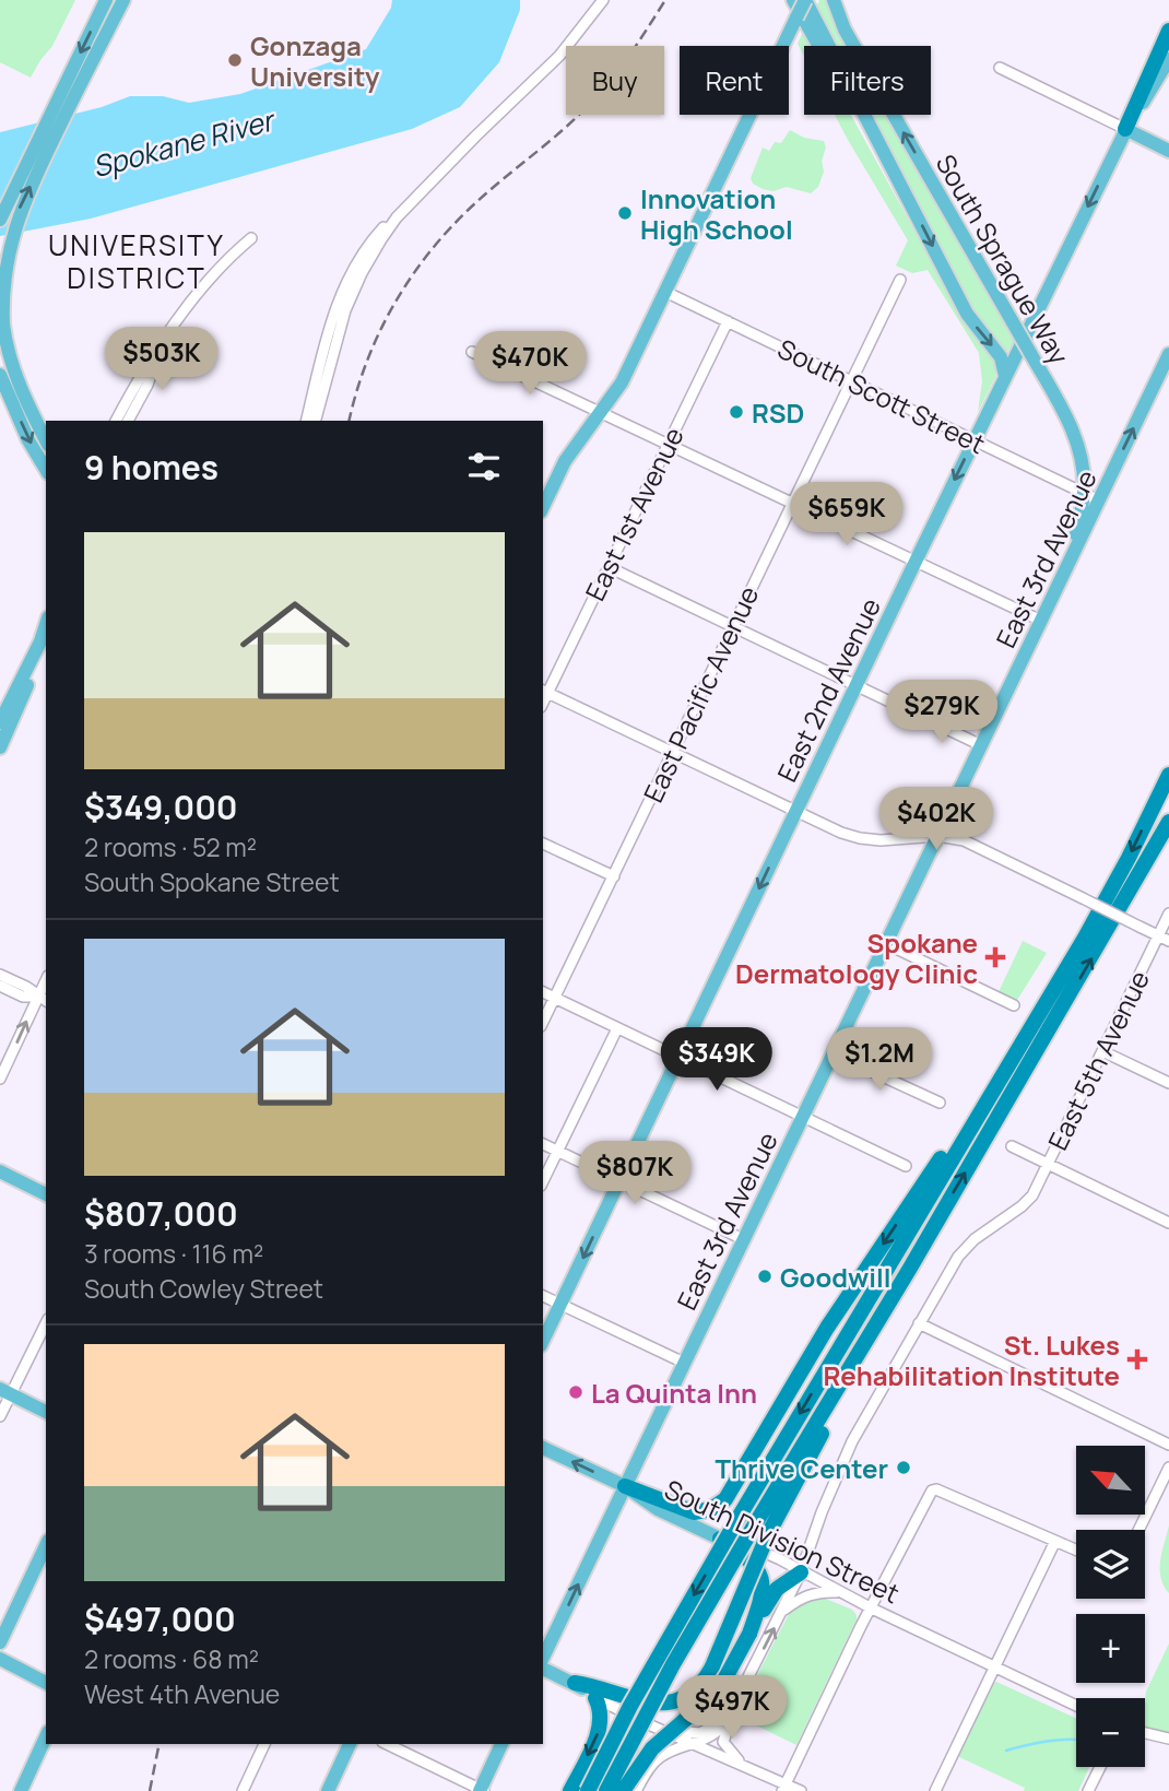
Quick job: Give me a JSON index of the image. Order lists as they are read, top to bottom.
{
  "streets": {
    "main road": [
      "South Sprague Way",
      "East 3rd Avenue",
      "East 2nd Avenue",
      "South Division Street"
    ],
    "street": [
      "South Scott Street",
      "East 1st Avenue",
      "East Pacific Avenue",
      "East 5th Avenue"
    ]
  },
  "crossings": [
    ["South Sprague Way", "South Scott Street"],
    ["South Sprague Way", "East 3rd Avenue"],
    ["South Sprague Way", "East 2nd Avenue"],
    ["South Scott Street", "East 1st Avenue"],
    ["South Scott Street", "East 3rd Avenue"],
    ["South Scott Street", "East 2nd Avenue"],
    ["South Scott Street", "East Pacific Avenue"],
    ["East 3rd Avenue", "South Division Street"],
    ["East 5th Avenue", "South Division Street"]
  ],
  "one_way": ["East 2nd Avenue"],
  "districts": ["UNIVERSITY DISTRICT"],
  "water": ["Spokane River"],
  "places": {
    "other": [
      "Gonzaga University",
      "Innovation High School",
      "RSD",
      "Goodwill",
      "La Quinta Inn",
      "Thrive Center"
    ],
    "health": ["Spokane Dermatology Clinic", "St. Lukes Rehabilitation Institute"]
  },
  "north": "top left",
  "page": {
    "chip": ["Buy", "Rent", "Filters"],
    "price": [
      "$503K",
      "$470K",
      "$659K",
      "$279K",
      "$402K",
      "$349K",
      "$1.2M",
      "$807K",
      "$497K"
    ],
    "heading": "9 homes",
    "list": [
      {
        "name": "$349,000",
        "note": "2 rooms · 52 m² · South Spokane Street"
      },
      {
        "name": "$807,000",
        "note": "3 rooms · 116 m² · South Cowley Street"
      },
      {
        "name": "$497,000",
        "note": "2 rooms · 68 m² · West 4th Avenue"
      }
    ],
    "map_buttons": ["+", "−"]
  }
}
